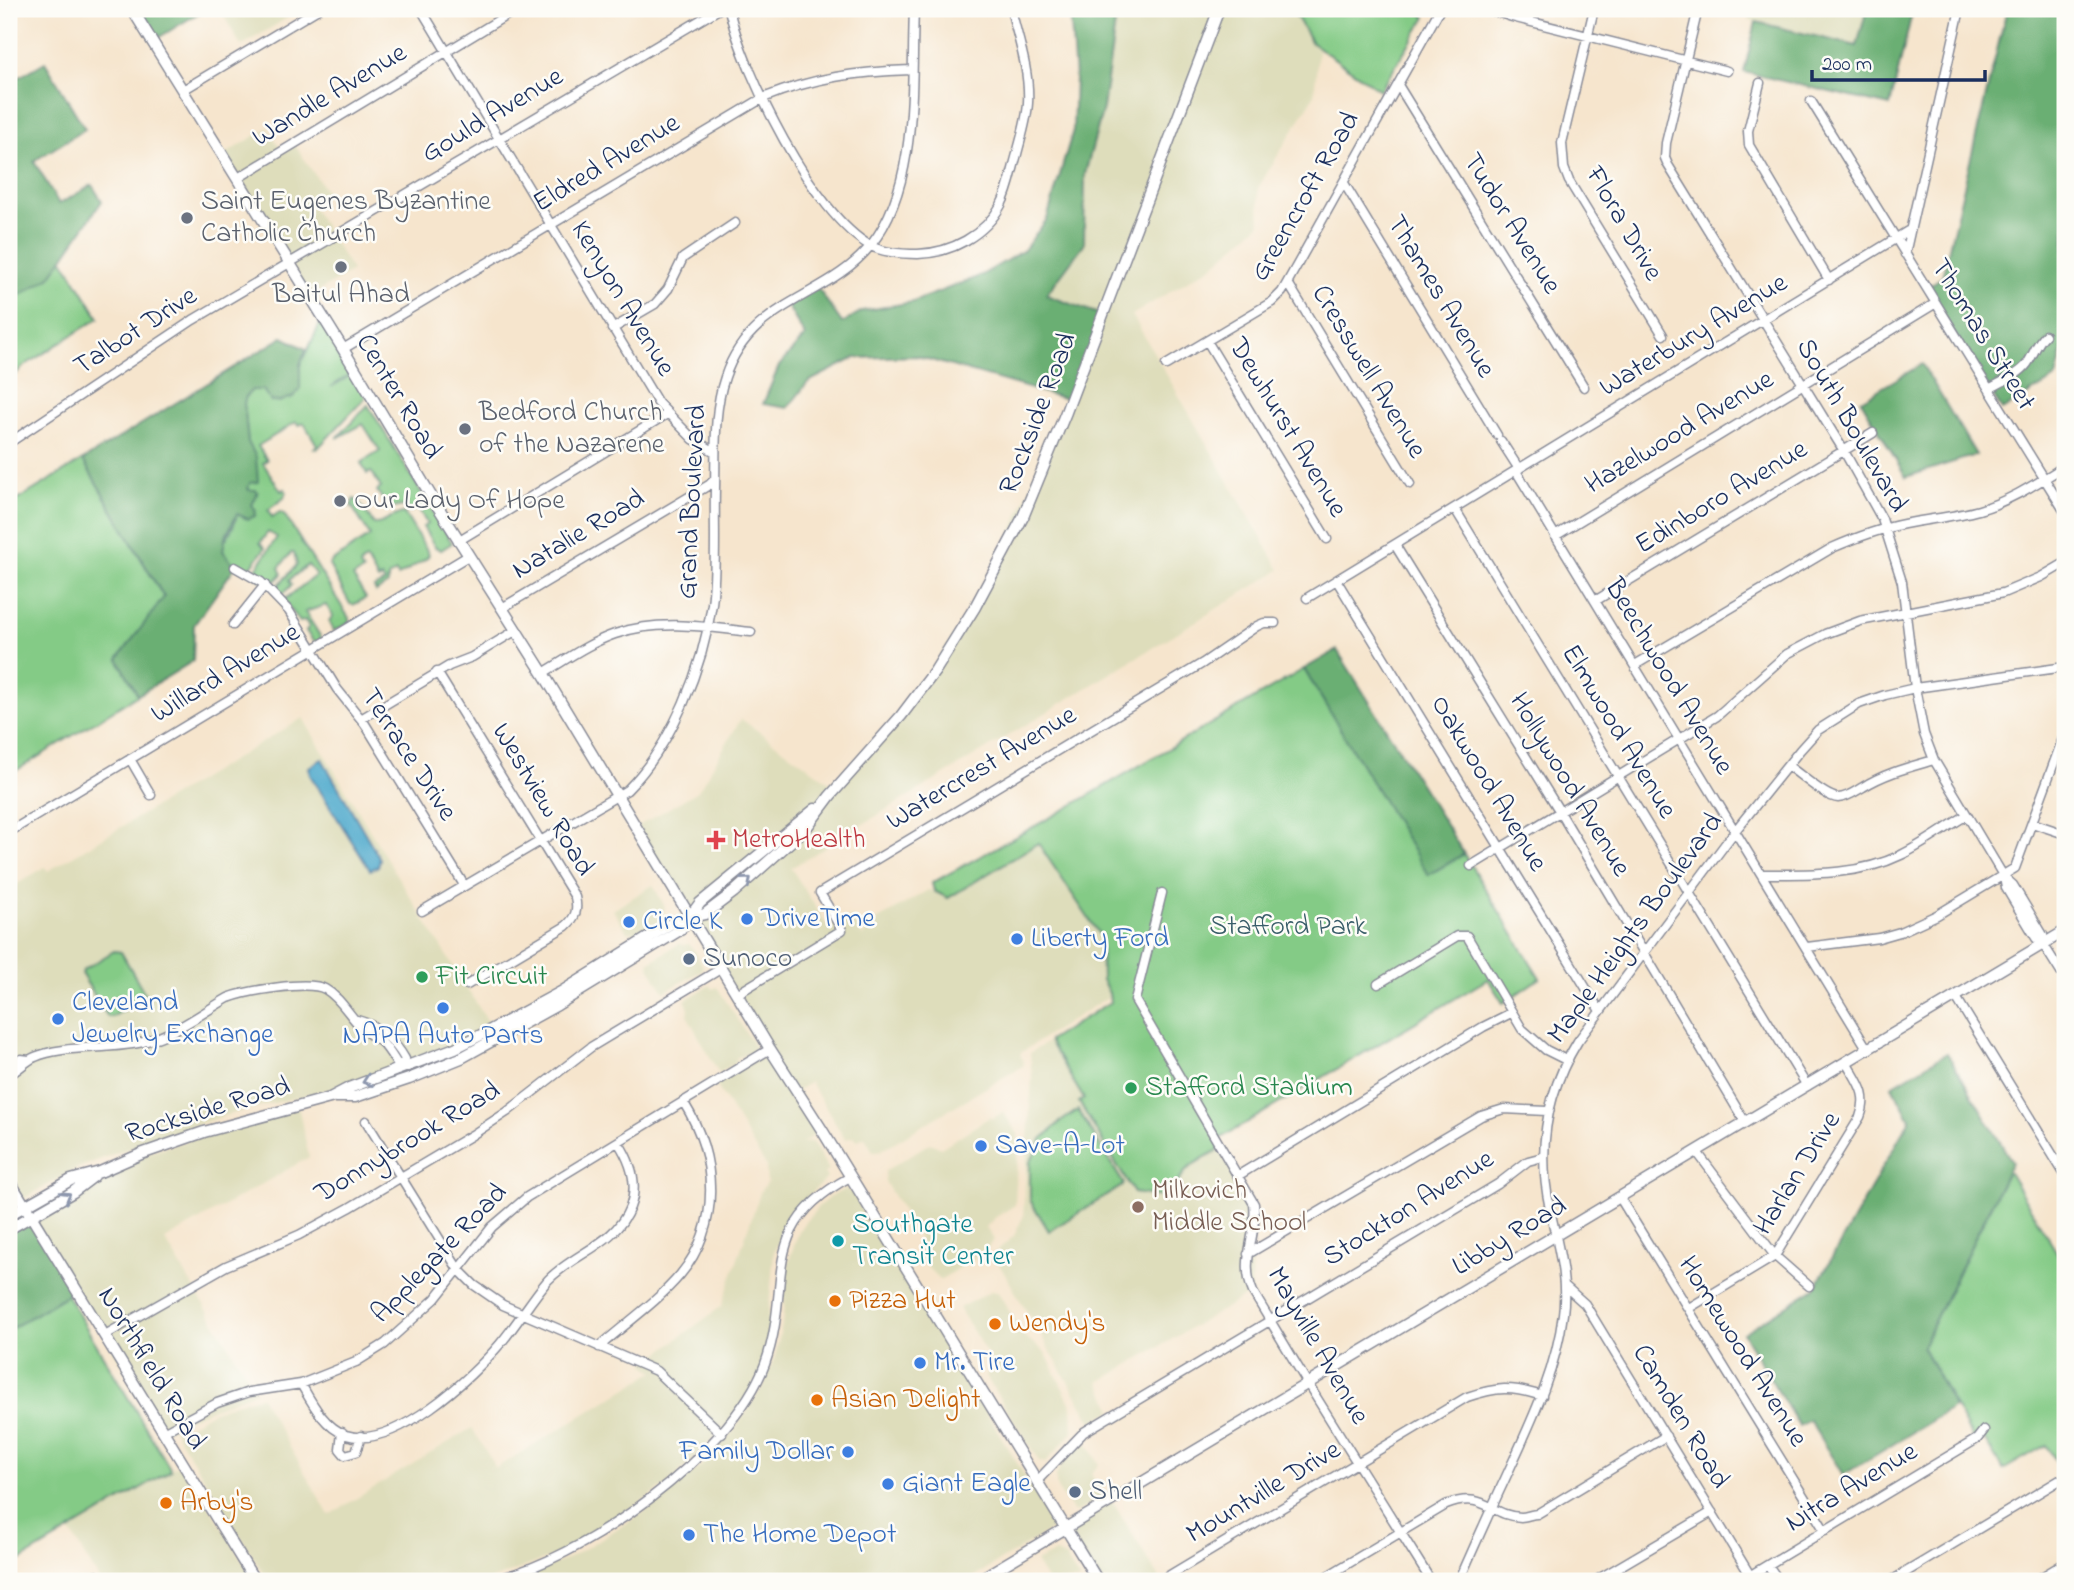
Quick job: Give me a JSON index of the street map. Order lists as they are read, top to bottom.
{
  "streets": {
    "main road": [
      "Center Road",
      "Rockside Road",
      "Libby Road",
      "Northfield Road"
    ],
    "street": [
      "Wandle Avenue",
      "Gould Avenue",
      "Eldred Avenue",
      "Greencroft Road",
      "Tudor Avenue",
      "Flora Drive",
      "Thames Avenue",
      "Kenyon Avenue",
      "Talbot Drive",
      "Thomas Street",
      "Waterbury Avenue",
      "Cresswell Avenue",
      "South Boulevard",
      "Dewhurst Avenue",
      "Hazelwood Avenue",
      "Edinboro Avenue",
      "Grand Boulevard",
      "Natalie Road",
      "Willard Avenue",
      "Beechwood Avenue",
      "Elmwood Avenue",
      "Terrace Drive",
      "Watercrest Avenue",
      "Oakwood Avenue",
      "Hollywood Avenue",
      "Westview Road",
      "Maple Heights Boulevard",
      "Donnybrook Road",
      "Harlan Drive",
      "Stockton Avenue",
      "Applegate Road",
      "Mayville Avenue",
      "Homewood Avenue",
      "Camden Road",
      "Nitra Avenue",
      "Mountville Drive"
    ]
  },
  "crossings": [
    ["Wandle Avenue", "Kenyon Avenue"],
    ["Wandle Avenue", "Center Road"],
    ["Gould Avenue", "Kenyon Avenue"],
    ["Gould Avenue", "Talbot Drive"],
    ["Gould Avenue", "Center Road"],
    ["Eldred Avenue", "Kenyon Avenue"],
    ["Eldred Avenue", "Center Road"],
    ["Eldred Avenue", "Grand Boulevard"],
    ["Greencroft Road", "Tudor Avenue"],
    ["Greencroft Road", "Thames Avenue"],
    ["Greencroft Road", "Cresswell Avenue"],
    ["Greencroft Road", "Dewhurst Avenue"],
    ["Thames Avenue", "Beechwood Avenue"],
    ["Kenyon Avenue", "Grand Boulevard"],
    ["Talbot Drive", "Center Road"],
    ["Thomas Street", "Waterbury Avenue"],
    ["Thomas Street", "Hazelwood Avenue"],
    ["Waterbury Avenue", "South Boulevard"],
    ["Waterbury Avenue", "Beechwood Avenue"],
    ["Waterbury Avenue", "Elmwood Avenue"],
    ["Waterbury Avenue", "Oakwood Avenue"],
    ["Waterbury Avenue", "Hollywood Avenue"],
    ["Center Road", "Rockside Road"],
    ["Center Road", "Grand Boulevard"],
    ["Center Road", "Natalie Road"],
    ["Center Road", "Willard Avenue"],
    ["Center Road", "Watercrest Avenue"],
    ["Center Road", "Donnybrook Road"],
    ["Center Road", "Stockton Avenue"],
    ["Center Road", "Libby Road"],
    ["Center Road", "Applegate Road"],
    ["Rockside Road", "Northfield Road"],
    ["South Boulevard", "Hazelwood Avenue"],
    ["South Boulevard", "Edinboro Avenue"],
    ["South Boulevard", "Maple Heights Boulevard"],
    ["South Boulevard", "Libby Road"],
    ["Hazelwood Avenue", "Beechwood Avenue"],
    ["Edinboro Avenue", "Beechwood Avenue"],
    ["Grand Boulevard", "Natalie Road"],
    ["Grand Boulevard", "Terrace Drive"],
    ["Grand Boulevard", "Westview Road"],
    ["Willard Avenue", "Terrace Drive"],
    ["Beechwood Avenue", "Maple Heights Boulevard"],
    ["Beechwood Avenue", "Libby Road"],
    ["Elmwood Avenue", "Maple Heights Boulevard"],
    ["Elmwood Avenue", "Libby Road"],
    ["Oakwood Avenue", "Maple Heights Boulevard"],
    ["Hollywood Avenue", "Maple Heights Boulevard"],
    ["Hollywood Avenue", "Libby Road"],
    ["Maple Heights Boulevard", "Stockton Avenue"],
    ["Maple Heights Boulevard", "Libby Road"],
    ["Maple Heights Boulevard", "Camden Road"],
    ["Maple Heights Boulevard", "Mountville Drive"],
    ["Donnybrook Road", "Northfield Road"],
    ["Harlan Drive", "Libby Road"],
    ["Harlan Drive", "Homewood Avenue"],
    ["Stockton Avenue", "Mayville Avenue"],
    ["Libby Road", "Mayville Avenue"],
    ["Libby Road", "Homewood Avenue"],
    ["Applegate Road", "Northfield Road"],
    ["Mayville Avenue", "Mountville Drive"],
    ["Homewood Avenue", "Nitra Avenue"],
    ["Camden Road", "Nitra Avenue"]
  ],
  "parks": ["Stafford Park"],
  "places": {
    "other": [
      "Saint Eugenes Byzantine Catholic Church",
      "Baitul Ahad",
      "Bedford Church of the Nazarene",
      "Our Lady Of Hope",
      "DriveTime",
      "Circle K",
      "Liberty Ford",
      "Sunoco",
      "Fit Circuit",
      "NAPA Auto Parts",
      "Cleveland Jewelry Exchange",
      "Stafford Stadium",
      "Save-A-Lot",
      "Milkovich Middle School",
      "Southgate Transit Center",
      "Pizza Hut",
      "Wendy's",
      "Mr. Tire",
      "Asian Delight",
      "Family Dollar",
      "Giant Eagle",
      "Shell",
      "Arby's",
      "The Home Depot"
    ],
    "health": ["MetroHealth"]
  },
  "scale_bar": "200 m"
}
